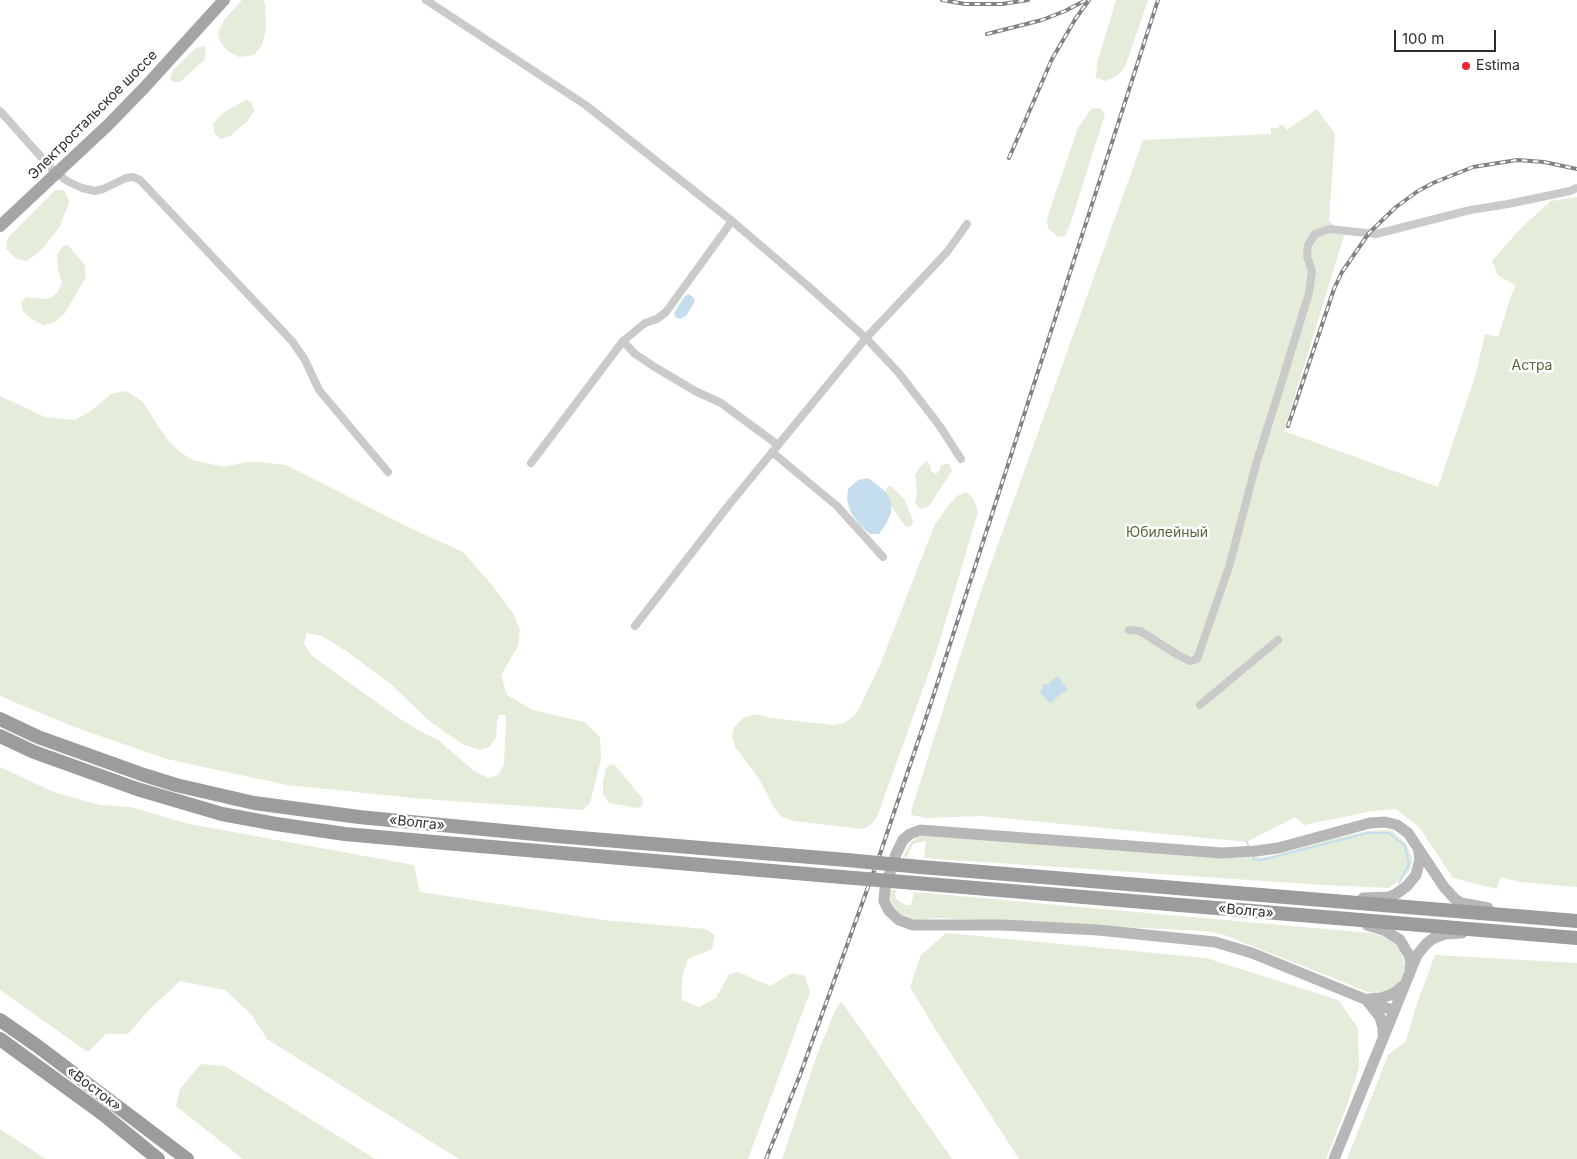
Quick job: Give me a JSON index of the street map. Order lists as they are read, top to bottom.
{
  "streets": {
    "highway": ["«Волга»", "«Восток»"],
    "main road": ["Электростальское шоссе"]
  },
  "parks": ["Астра", "Юбилейный"],
  "places": ["Estima"],
  "scale_bar": "100 m"
}
